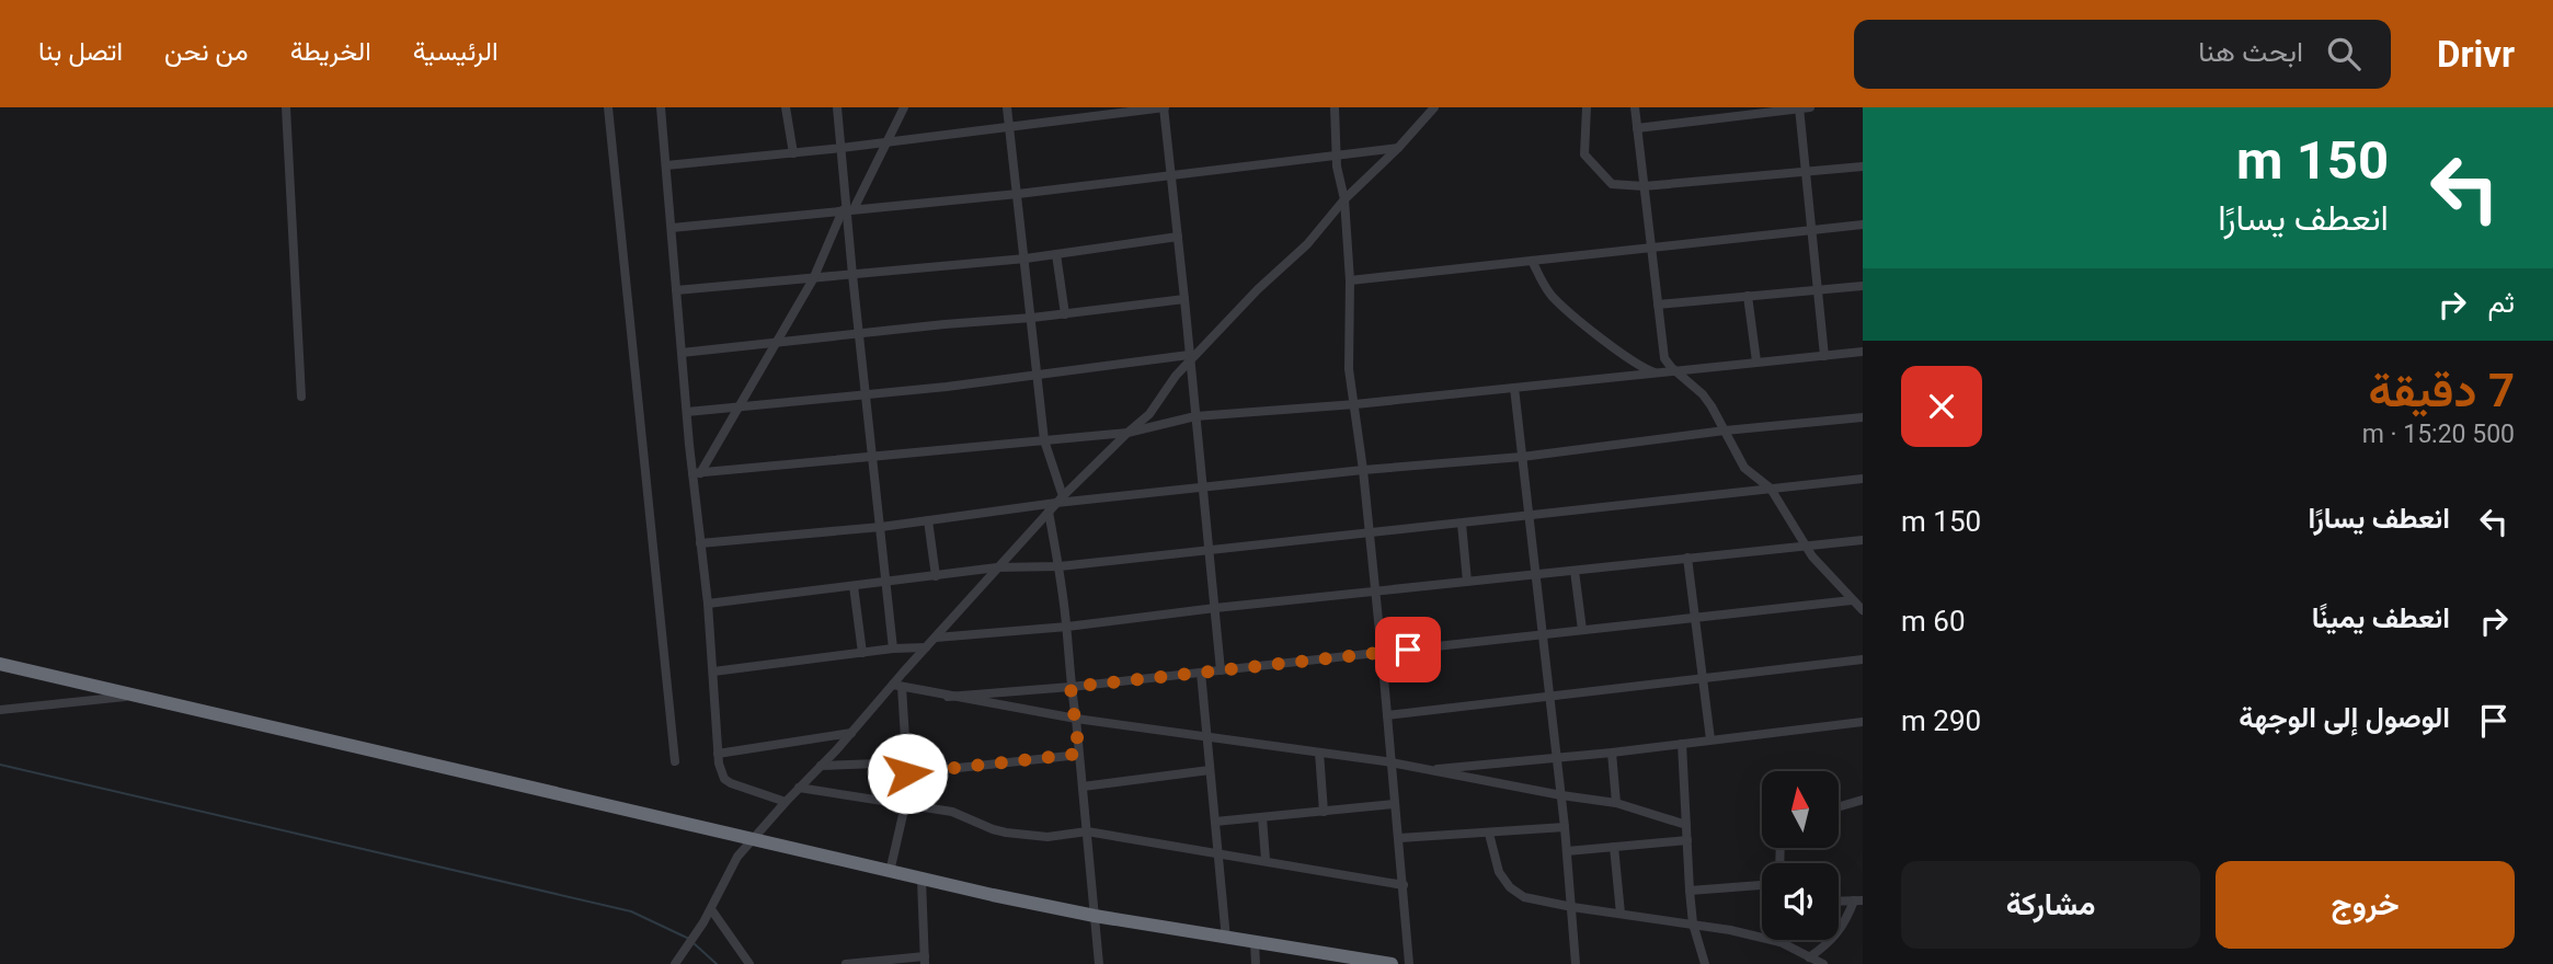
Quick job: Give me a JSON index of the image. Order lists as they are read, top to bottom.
{
  "north": "top",
  "page": {
    "header": "Drivr",
    "search": "ابحث هنا",
    "nav": [
      "الرئيسية",
      "الخريطة",
      "من نحن",
      "اتصل بنا"
    ],
    "turn": ["150 m", "انعطف يسارًا"],
    "then": "ثم",
    "heading": ["7 دقيقة", "500 m · 15:20"],
    "list": [
      {
        "name": "انعطف يسارًا",
        "value": "150 m"
      },
      {
        "name": "انعطف يمينًا",
        "value": "60 m"
      },
      {
        "name": "الوصول إلى الوجهة",
        "value": "290 m"
      }
    ],
    "buttons": ["خروج", "مشاركة"]
  }
}
